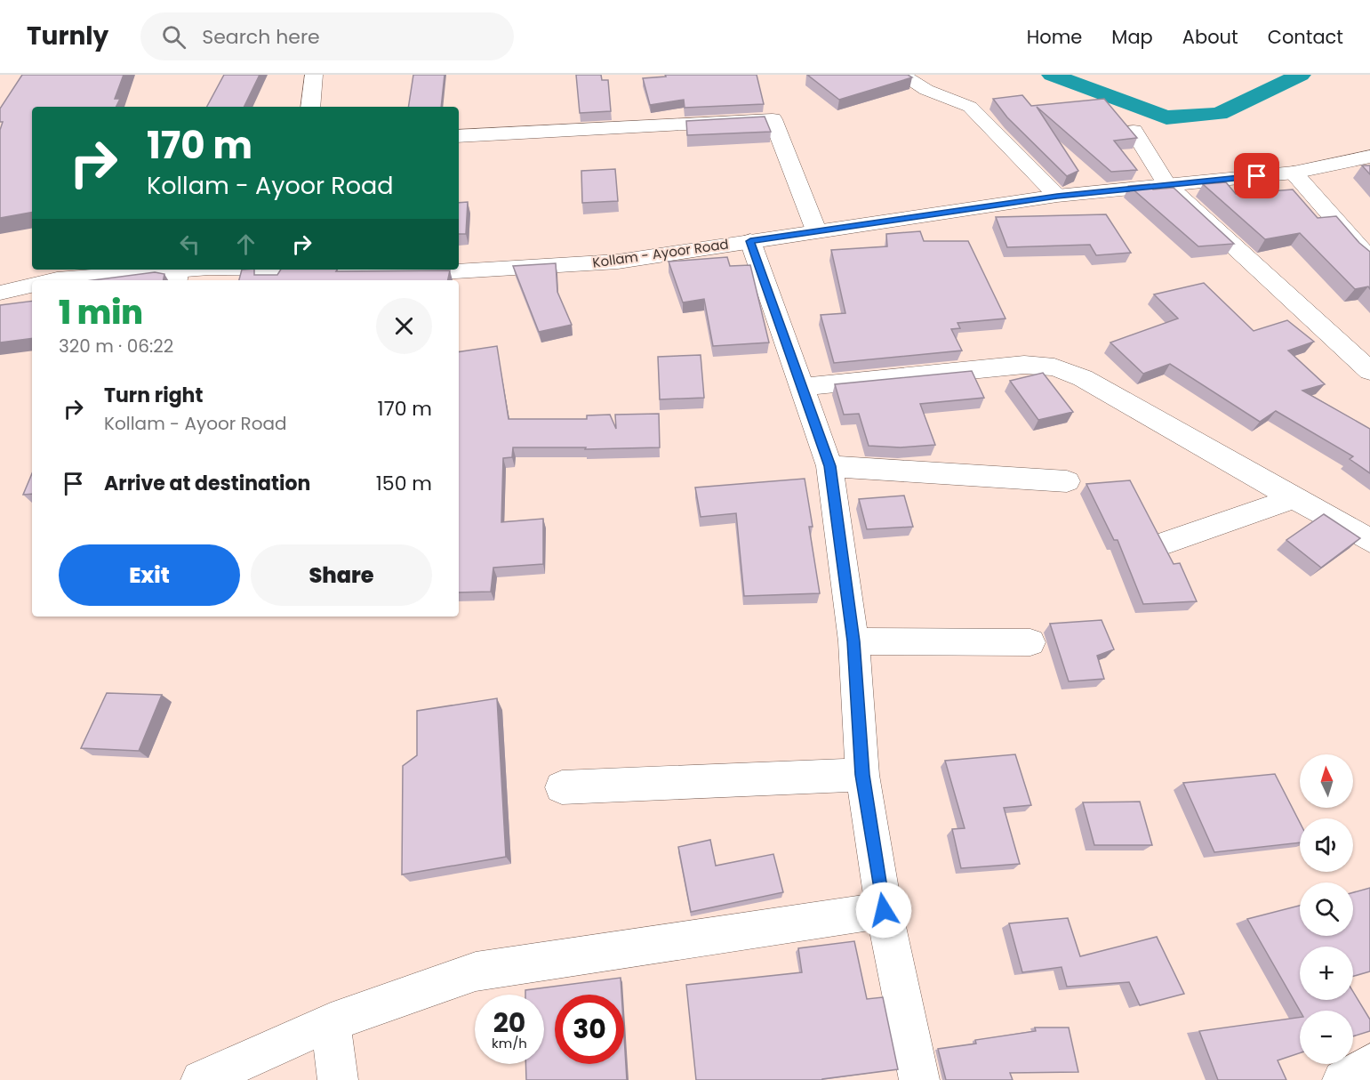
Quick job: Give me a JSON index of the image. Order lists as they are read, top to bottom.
{
  "streets": {
    "street": ["Kollam - Ayoor Road"]
  },
  "north": "top",
  "page": {
    "header": "Turnly",
    "search": "Search here",
    "nav": [
      "Home",
      "Map",
      "About",
      "Contact"
    ],
    "turn": ["170 m", "Kollam - Ayoor Road"],
    "heading": ["1 min", "320 m · 06:22"],
    "list": [
      {
        "name": "Turn right",
        "note": "Kollam - Ayoor Road",
        "value": "170 m"
      },
      {
        "name": "Arrive at destination",
        "value": "150 m"
      }
    ],
    "buttons": ["Exit", "Share"],
    "map_buttons": ["+", "−"],
    "speed": "20 km/h",
    "limit": "30"
  }
}
